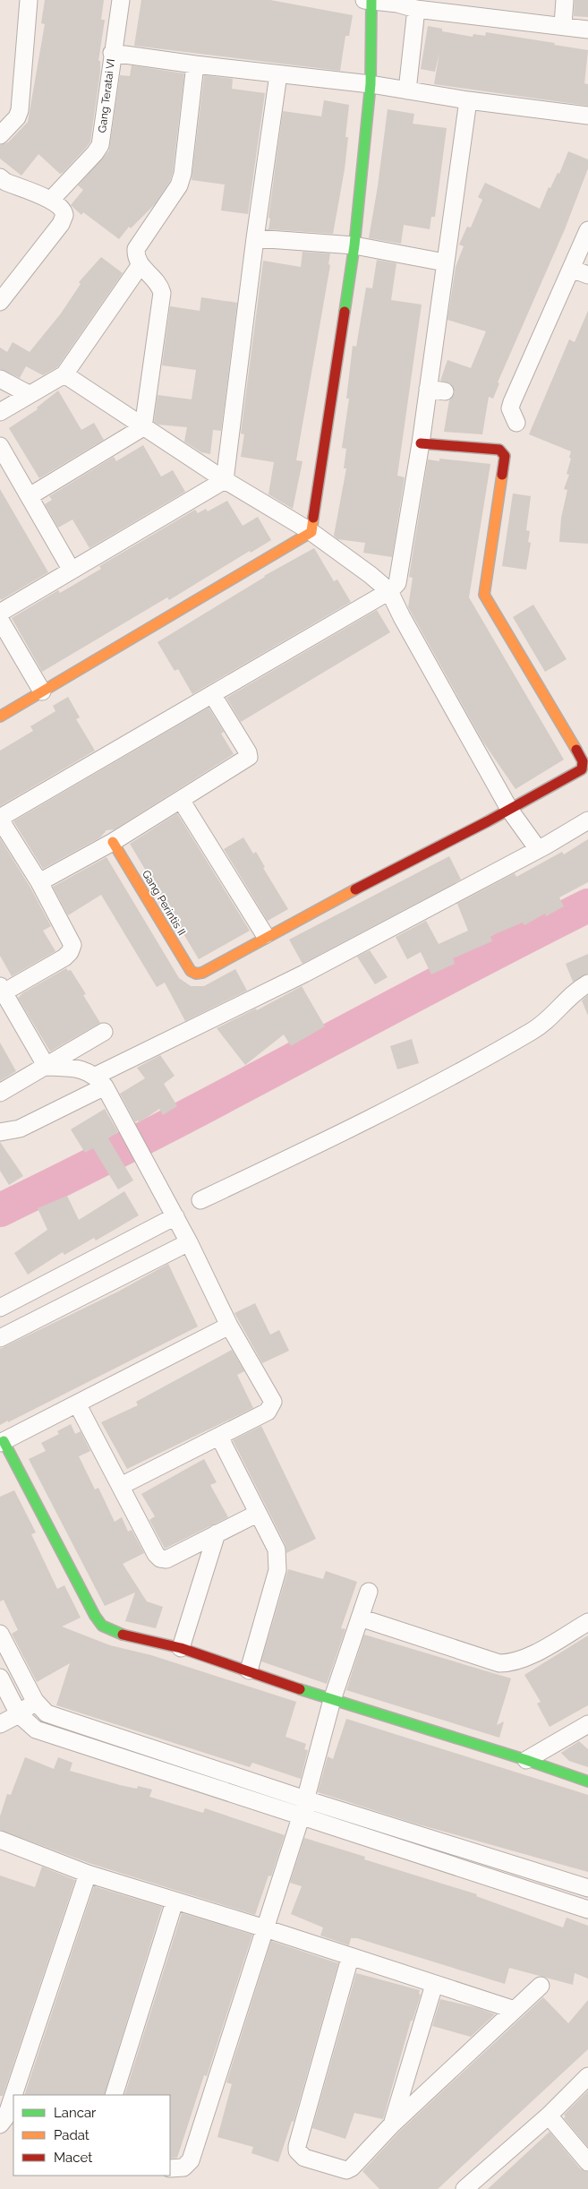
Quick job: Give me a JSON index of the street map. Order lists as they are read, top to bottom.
{
  "streets": {
    "street": ["Gang Teratai VI", "Gang Perintis II"]
  },
  "legend": ["Lancar", "Padat", "Macet"]
}
